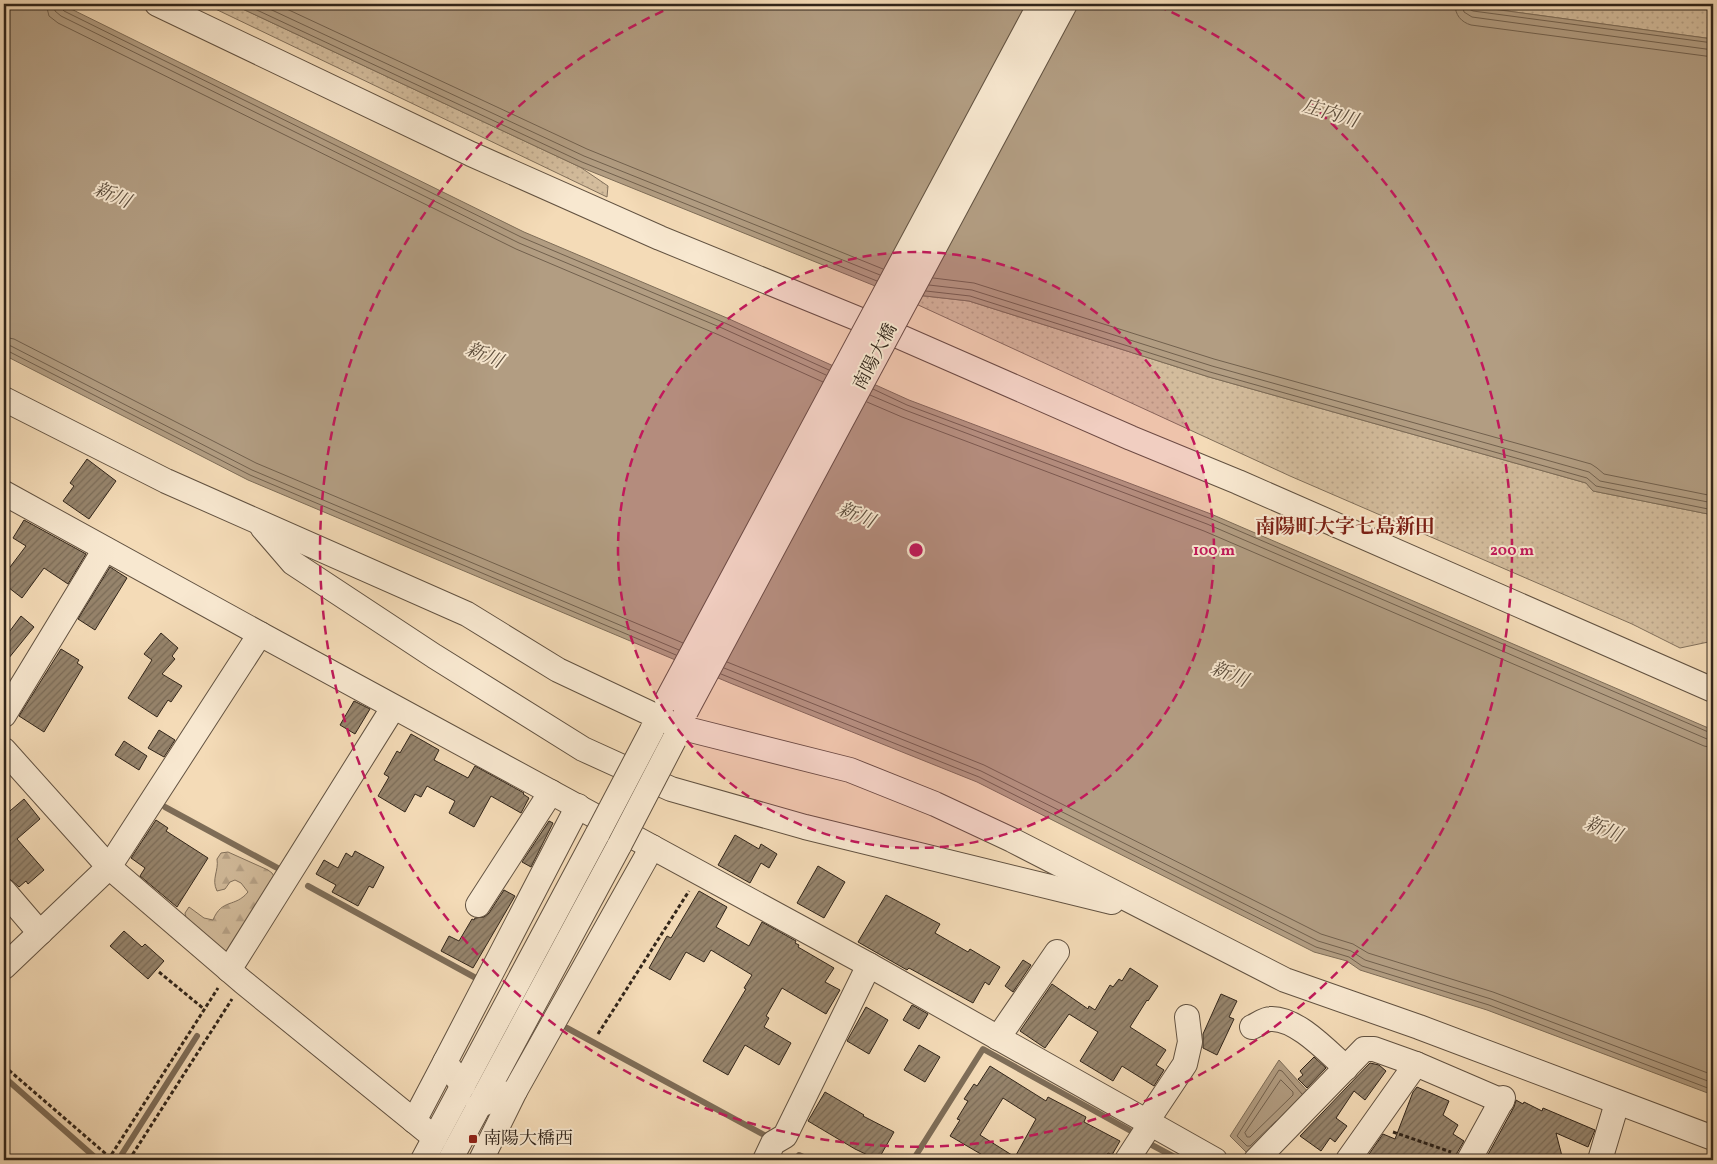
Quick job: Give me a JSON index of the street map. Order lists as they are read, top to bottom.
{
  "streets": {
    "street": ["南陽大橋"]
  },
  "districts": ["南陽町大字七島新田"],
  "water": ["庄内川", "新川"],
  "places": {
    "transit": ["南陽大橋西"]
  },
  "rings": ["100 m", "200 m"]
}
